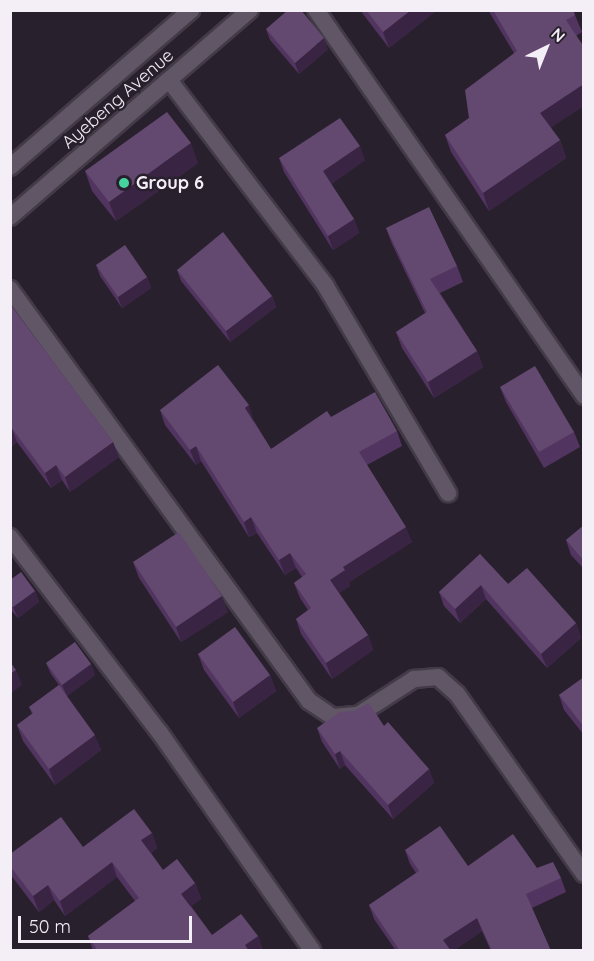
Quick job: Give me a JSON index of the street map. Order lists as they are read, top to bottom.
{
  "streets": {
    "street": ["Ayebeng Avenue"]
  },
  "places": ["Group 6"],
  "scale_bar": "50 m",
  "north": "top right"
}
